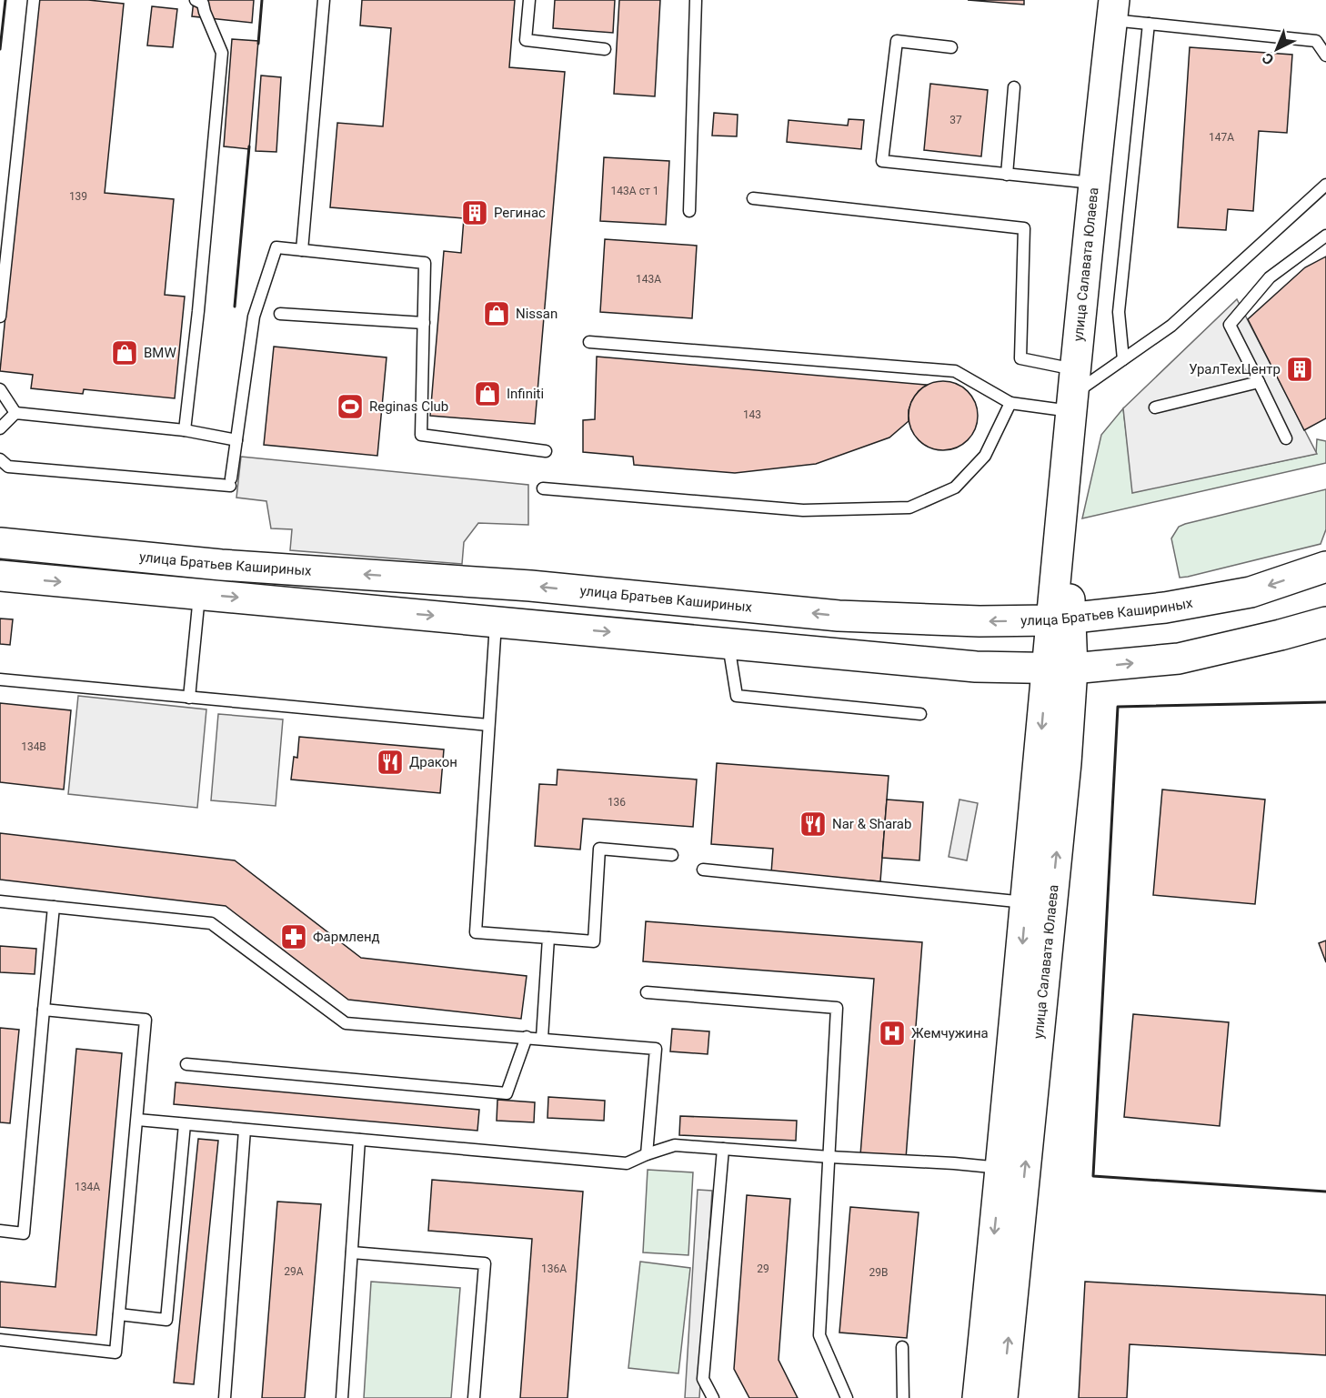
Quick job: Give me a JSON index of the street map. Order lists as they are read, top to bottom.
{
  "streets": {
    "main road": ["улица Салавата Юлаева", "улица Братьев Кашириных"]
  },
  "crossings": [
    ["улица Салавата Юлаева", "улица Братьев Кашириных"]
  ],
  "places": {
    "building": ["Регинас", "УралТехЦентр"],
    "shop": ["Nissan", "BMW", "Infiniti"],
    "sports": ["Reginas Club"],
    "restaurant": ["Дракон", "Nar & Sharab"],
    "pharmacy": ["Фармленд"],
    "hospital": ["Жемчужина"]
  },
  "house_numbers": [
    "37",
    "147А",
    "143А ст 1",
    "139",
    "143А",
    "143",
    "134В",
    "136",
    "134А",
    "136А",
    "29",
    "29А",
    "29В"
  ],
  "north": "bottom left"
}
